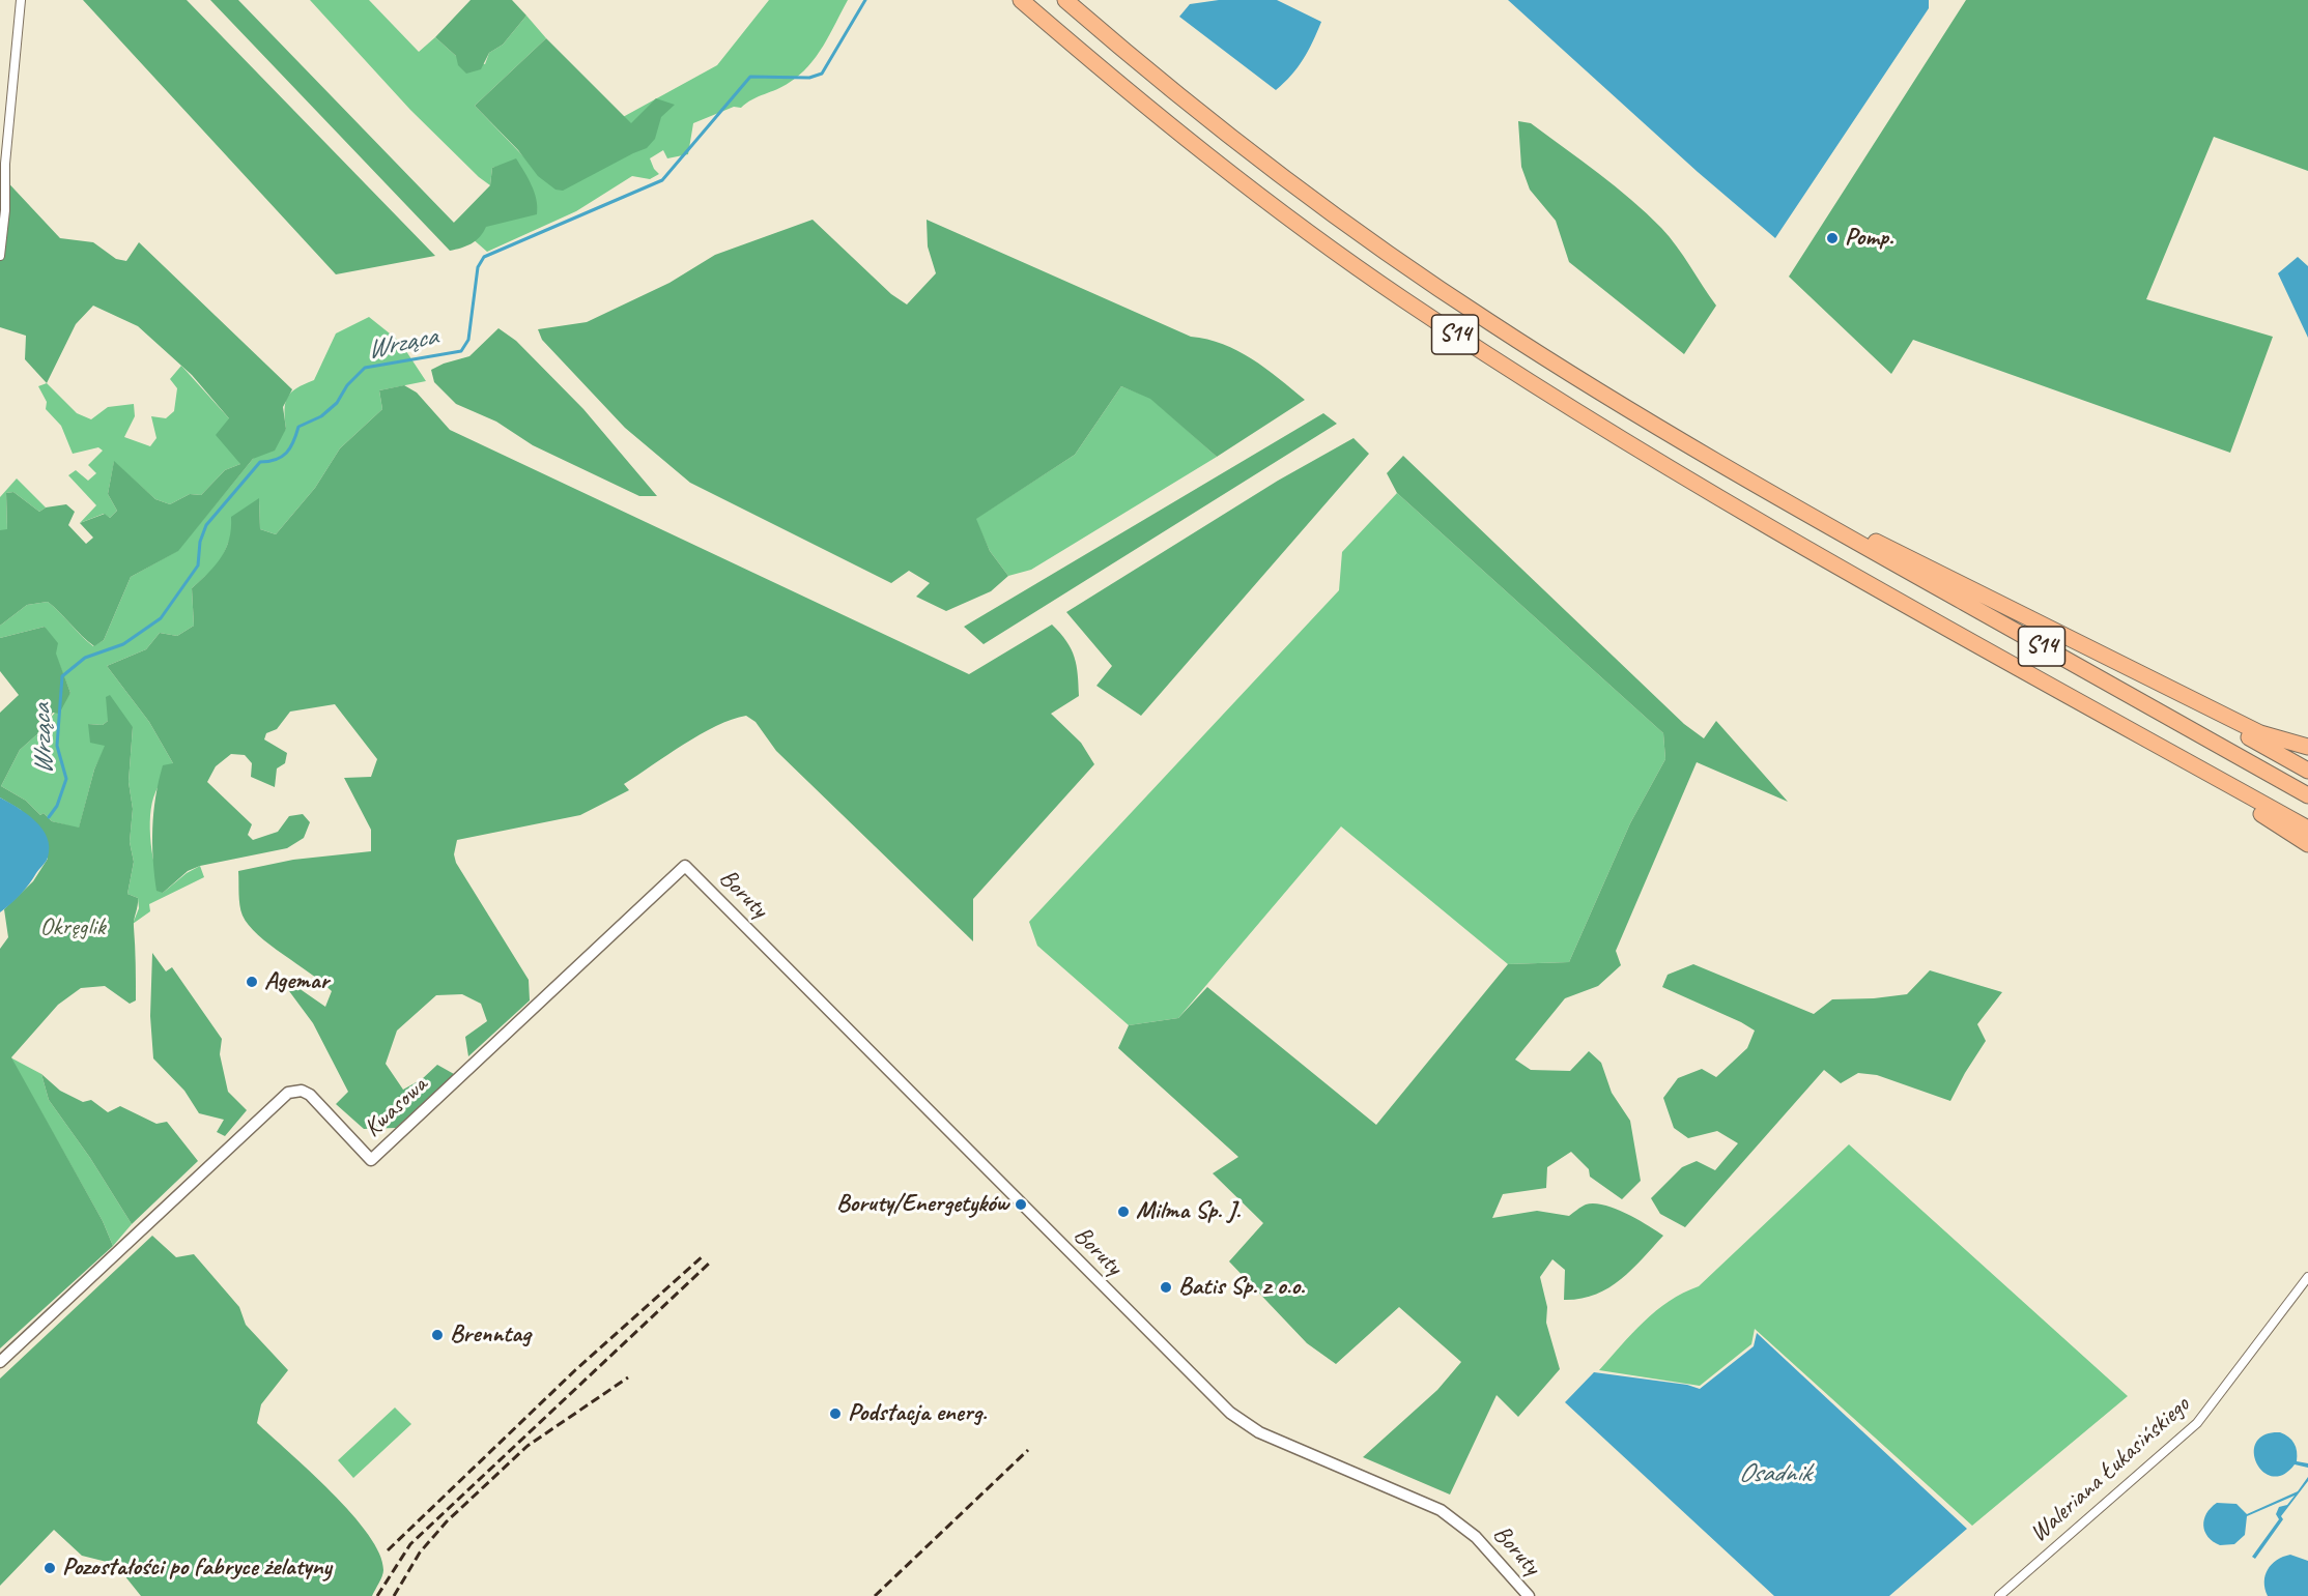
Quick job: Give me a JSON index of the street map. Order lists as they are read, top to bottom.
{
  "streets": {
    "highway": ["S14"],
    "street": ["Boruty", "Kwasowa", "Waleriana Łukasińskiego"]
  },
  "crossings": [
    ["Boruty", "Kwasowa"]
  ],
  "water": ["Wrząca", "Osadnik"],
  "parks": ["Okręglik"],
  "places": [
    "Pomp.",
    "Agemar",
    "Boruty/Energetyków",
    "Milma Sp. J.",
    "Batis Sp. z o.o.",
    "Brenntag",
    "Podstacja energ.",
    "Pozostałości po fabryce żelatyny"
  ]
}
